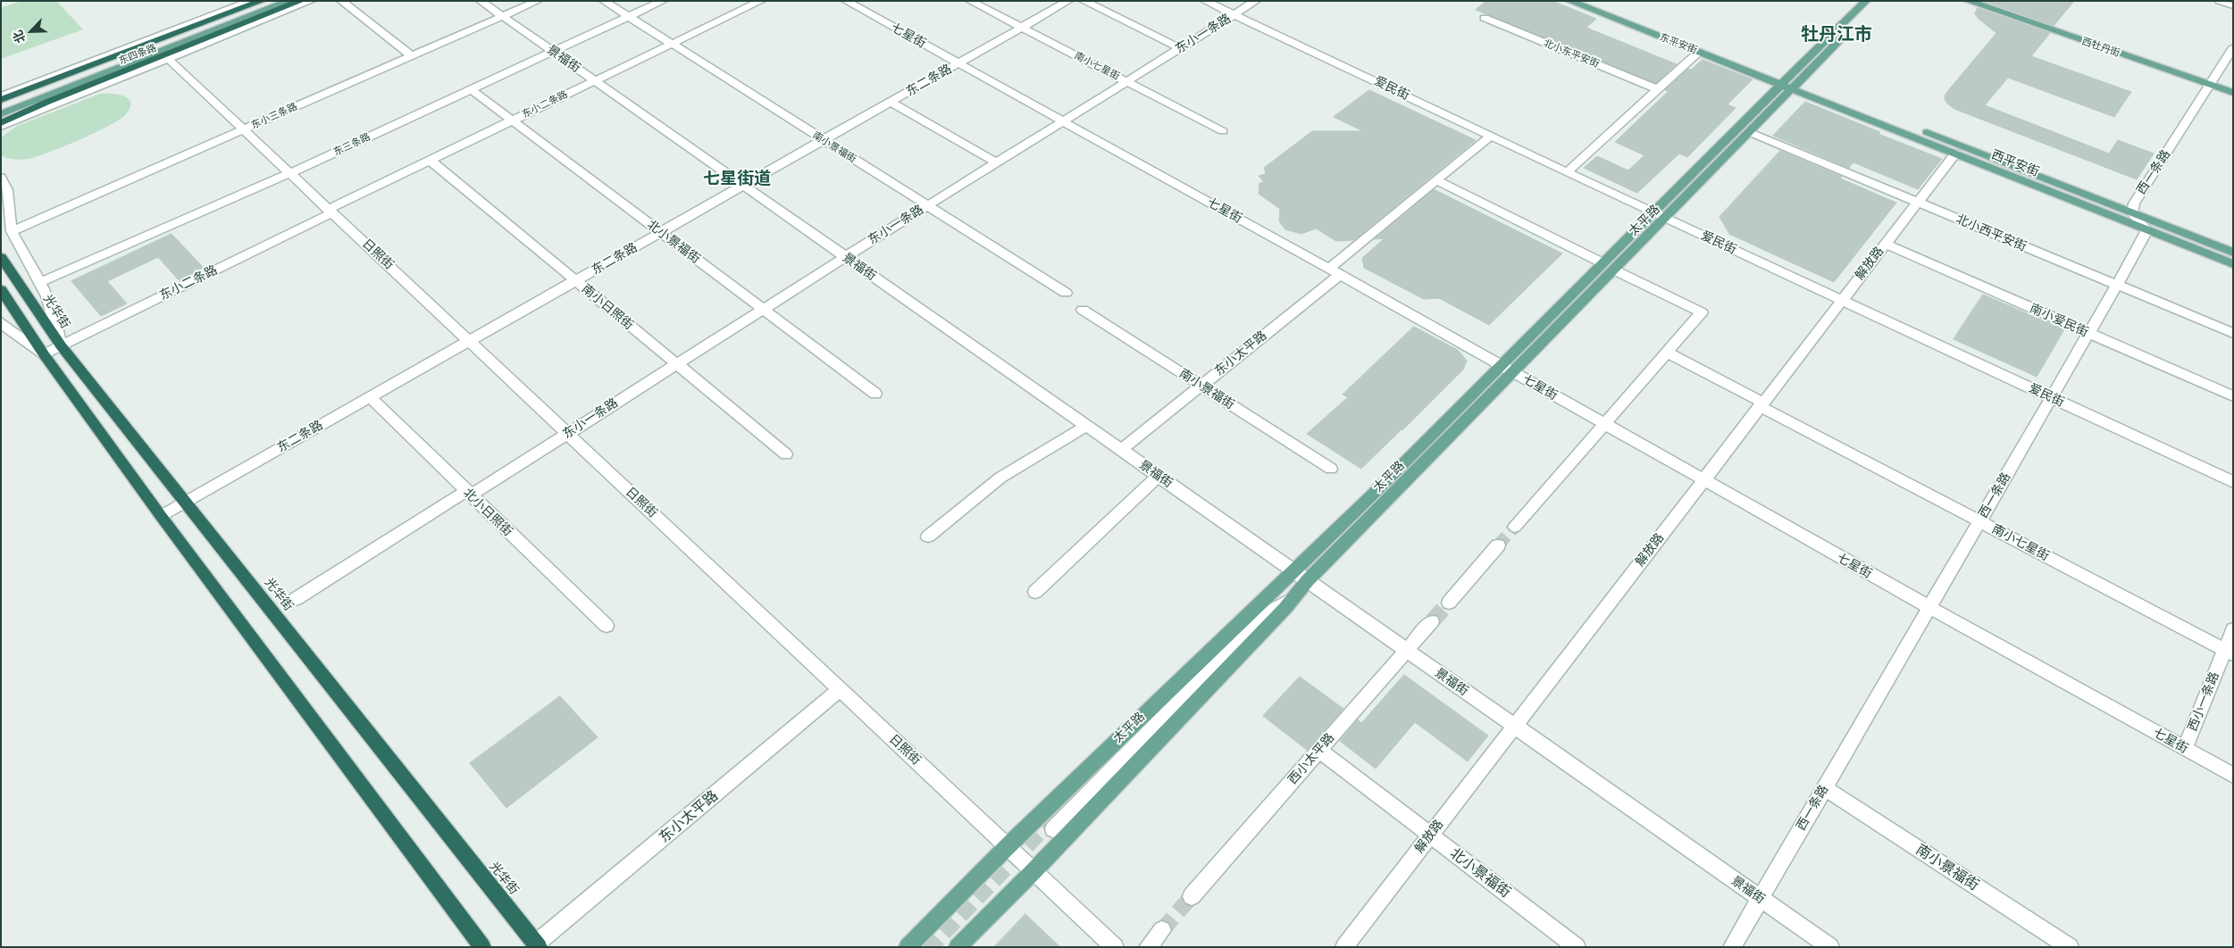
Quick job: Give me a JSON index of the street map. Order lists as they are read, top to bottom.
{
  "streets": {
    "highway": ["光华街"],
    "main road": [
      "东平安街",
      "西牡丹街",
      "东四条路",
      "西平安街",
      "太平路"
    ],
    "street": [
      "东小一条路",
      "七星街",
      "北小东平安街",
      "景福街",
      "南小七星街",
      "东二条路",
      "爱民街",
      "东小二条路",
      "东小三条路",
      "东三条路",
      "南小景福街",
      "西一条路",
      "北小西平安街",
      "北小景福街",
      "日照街",
      "解放路",
      "南小日照街",
      "南小爱民街",
      "东小太平路",
      "北小日照街",
      "西小一条路",
      "西小太平路"
    ]
  },
  "crossings": [
    ["东小一条路", "七星街"],
    ["东小一条路", "景福街"],
    ["东小一条路", "南小七星街"],
    ["东小一条路", "爱民街"],
    ["东小一条路", "南小景福街"],
    ["东小一条路", "北小景福街"],
    ["东小一条路", "日照街"],
    ["东小一条路", "南小日照街"],
    ["东小一条路", "北小日照街"],
    ["七星街", "东二条路"],
    ["七星街", "西一条路"],
    ["七星街", "太平路"],
    ["七星街", "解放路"],
    ["七星街", "东小太平路"],
    ["七星街", "西小一条路"],
    ["东平安街", "西平安街"],
    ["东平安街", "太平路"],
    ["西牡丹街", "西一条路"],
    ["景福街", "东二条路"],
    ["景福街", "东小二条路"],
    ["景福街", "东小三条路"],
    ["景福街", "东三条路"],
    ["景福街", "西一条路"],
    ["景福街", "太平路"],
    ["景福街", "解放路"],
    ["景福街", "东小太平路"],
    ["景福街", "西小太平路"],
    ["南小七星街", "东二条路"],
    ["南小七星街", "西一条路"],
    ["南小七星街", "解放路"],
    ["南小七星街", "西小一条路"],
    ["东二条路", "南小景福街"],
    ["东二条路", "北小景福街"],
    ["东二条路", "日照街"],
    ["东二条路", "南小日照街"],
    ["东二条路", "光华街"],
    ["东二条路", "北小日照街"],
    ["爱民街", "西一条路"],
    ["爱民街", "太平路"],
    ["爱民街", "解放路"],
    ["爱民街", "东小太平路"],
    ["东小二条路", "南小景福街"],
    ["东小二条路", "北小景福街"],
    ["东小二条路", "日照街"],
    ["东小二条路", "南小日照街"],
    ["东小二条路", "光华街"],
    ["东小三条路", "日照街"],
    ["东三条路", "南小景福街"],
    ["东三条路", "北小景福街"],
    ["东三条路", "日照街"],
    ["南小景福街", "西一条路"],
    ["南小景福街", "东小太平路"],
    ["西平安街", "西一条路"],
    ["西平安街", "太平路"],
    ["西平安街", "解放路"],
    ["西一条路", "北小西平安街"],
    ["西一条路", "南小爱民街"],
    ["太平路", "北小西平安街"],
    ["太平路", "日照街"],
    ["北小西平安街", "解放路"],
    ["北小景福街", "解放路"],
    ["北小景福街", "西小太平路"],
    ["日照街", "东小太平路"],
    ["解放路", "南小爱民街"],
    ["光华街", "东小太平路"]
  ],
  "districts": ["牡丹江市", "七星街道"],
  "north": "bottom left"
}
